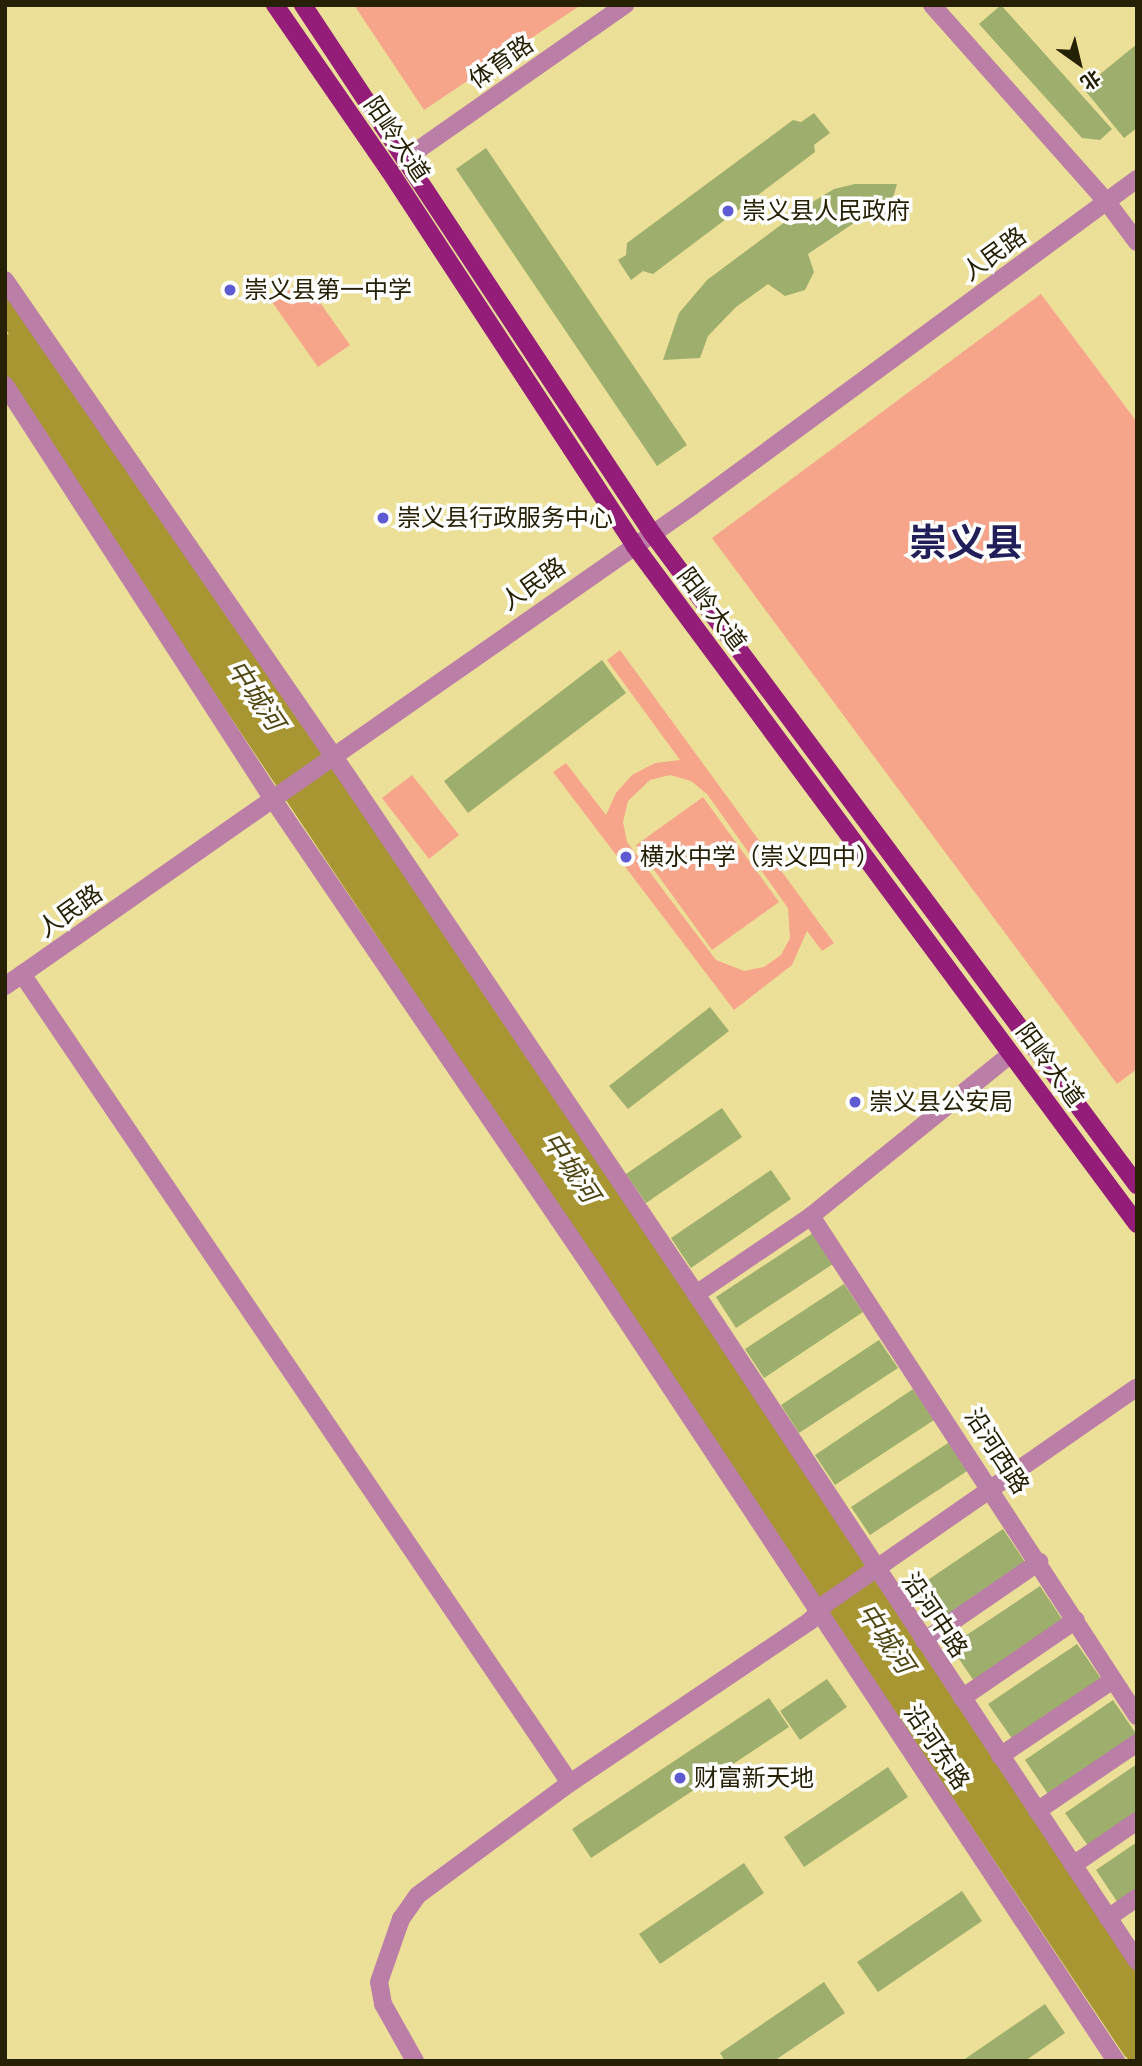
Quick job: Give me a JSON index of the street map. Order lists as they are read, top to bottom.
{
  "streets": {
    "main road": ["阳岭大道"],
    "street": [
      "体育路",
      "人民路",
      "沿河西路",
      "沿河中路",
      "沿河东路"
    ]
  },
  "crossings": [
    ["体育路", "阳岭大道"],
    ["阳岭大道", "人民路"],
    ["人民路", "沿河中路"],
    ["人民路", "沿河东路"]
  ],
  "districts": ["崇义县"],
  "water": ["中城河"],
  "places": [
    "崇义县人民政府",
    "崇义县第一中学",
    "崇义县行政服务中心",
    "横水中学（崇义四中）",
    "崇义县公安局",
    "财富新天地"
  ],
  "north": "bottom right"
}
